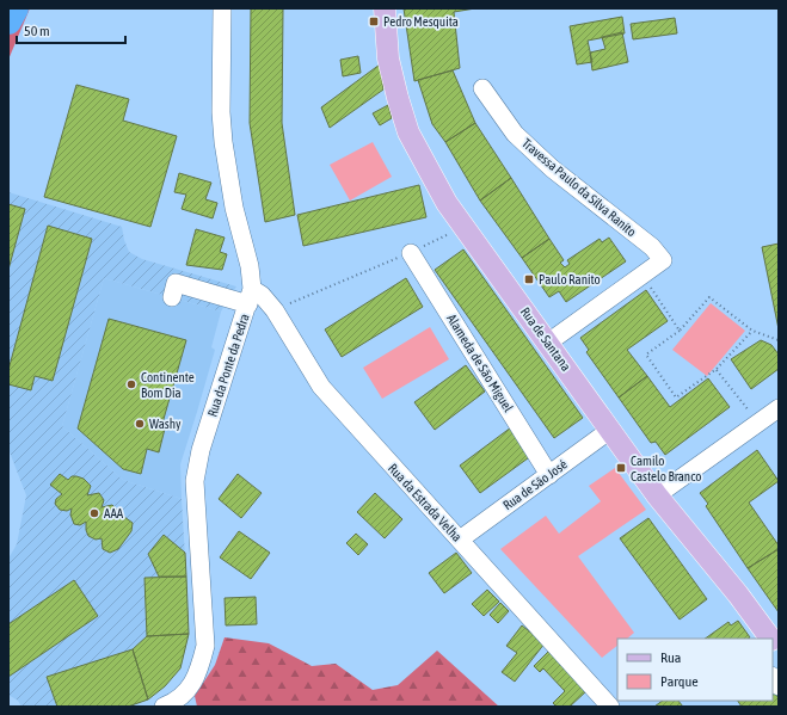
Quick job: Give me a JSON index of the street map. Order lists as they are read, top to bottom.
{
  "streets": {
    "main road": ["Rua de Santana"],
    "street": [
      "Travessa Paulo da Silva Ranito",
      "Alameda de São Miguel",
      "Rua da Ponte da Pedra",
      "Rua de São José",
      "Rua da Estrada Velha"
    ]
  },
  "crossings": [
    ["Rua de Santana", "Rua de São José"],
    ["Alameda de São Miguel", "Rua de São José"],
    ["Rua da Ponte da Pedra", "Rua da Estrada Velha"],
    ["Rua de São José", "Rua da Estrada Velha"]
  ],
  "places": {
    "transit": ["Pedro Mesquita", "Paulo Ranito", "Camilo Castelo Branco"],
    "other": ["Continente Bom Dia", "Washy", "AAA"]
  },
  "legend": ["Rua", "Parque"],
  "scale_bar": "50 m"
}
